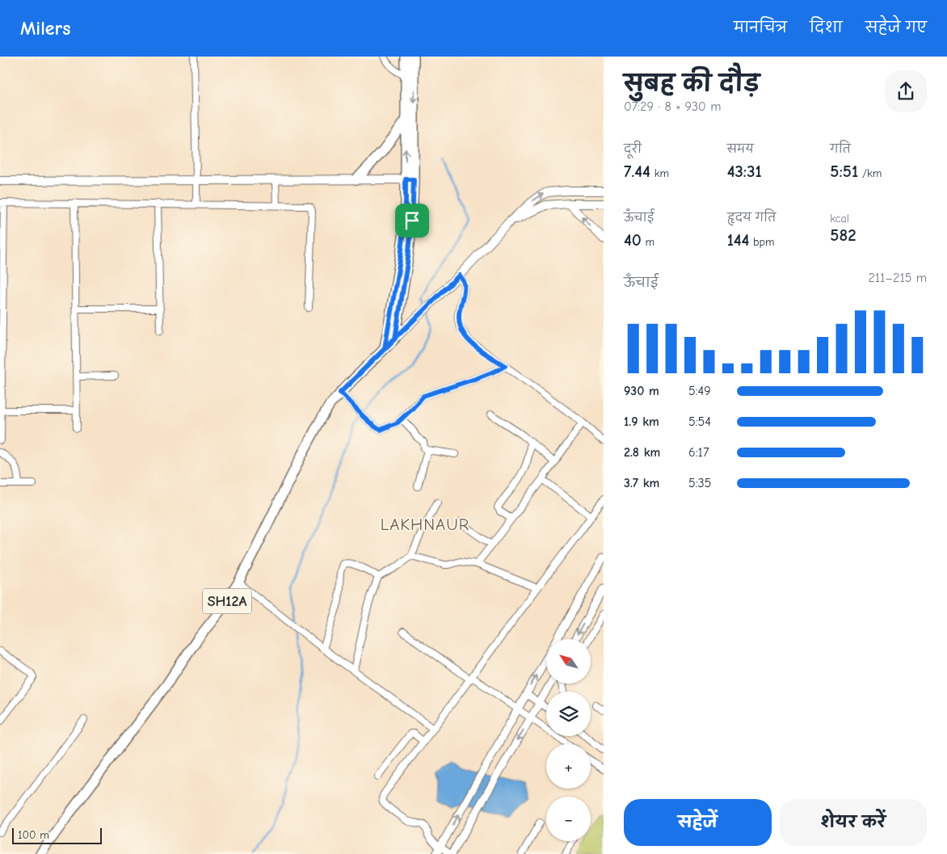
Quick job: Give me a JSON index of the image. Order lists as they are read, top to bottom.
{
  "streets": {
    "main road": ["SH12A"]
  },
  "districts": ["LAKHNAUR"],
  "scale_bar": "100 m",
  "north": "top left",
  "page": {
    "header": "Milers",
    "nav": ["मानचित्र", "दिशा", "सहेजे गए"],
    "heading": ["सुबह की दौड़", "07:29 · 8 × 930 m"],
    "stats": [
      ["दूरी", "7.44 km"],
      ["समय", "43:31"],
      ["गति", "5:51 /km"],
      ["ऊँचाई", "40 m"],
      ["हृदय गति", "144 bpm"],
      ["kcal", "582"]
    ],
    "chart": ["ऊँचाई", "211–215 m"],
    "list": [
      {
        "name": "930 m",
        "note": "5:49"
      },
      {
        "name": "1.9 km",
        "note": "5:54"
      },
      {
        "name": "2.8 km",
        "note": "6:17"
      },
      {
        "name": "3.7 km",
        "note": "5:35"
      }
    ],
    "map_buttons": ["+", "−"],
    "buttons": ["सहेजें", "शेयर करें"],
    "scale": "100 m"
  }
}
